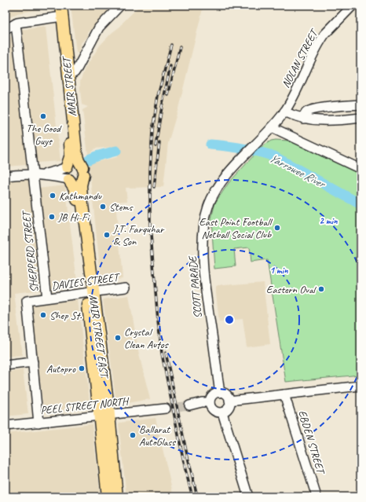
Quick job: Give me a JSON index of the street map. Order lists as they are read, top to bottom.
{
  "streets": {
    "main road": ["MAIR STREET", "MAIR STREET EAST"],
    "street": [
      "NOLAN STREET",
      "SHEPPERD STREET",
      "DAVIES STREET",
      "SCOTT PARADE",
      "PEEL STREET NORTH",
      "EBDEN STREET"
    ]
  },
  "crossings": [
    ["NOLAN STREET", "SCOTT PARADE"],
    ["MAIR STREET", "MAIR STREET EAST"],
    ["SHEPPERD STREET", "DAVIES STREET"],
    ["SHEPPERD STREET", "PEEL STREET NORTH"],
    ["DAVIES STREET", "MAIR STREET EAST"],
    ["MAIR STREET EAST", "PEEL STREET NORTH"]
  ],
  "water": ["Yarrowee River"],
  "places": [
    "The Good Guys",
    "Kathmandu",
    "Stems",
    "JB Hi-Fi",
    "East Point Football Netball Social Club",
    "J.T. Farquhar & Son",
    "Eastern Oval",
    "Shep St.",
    "Crystal Clean Autos",
    "Autopro",
    "Ballarat AutoGlass"
  ],
  "rings": ["2 min", "1 min"]
}
